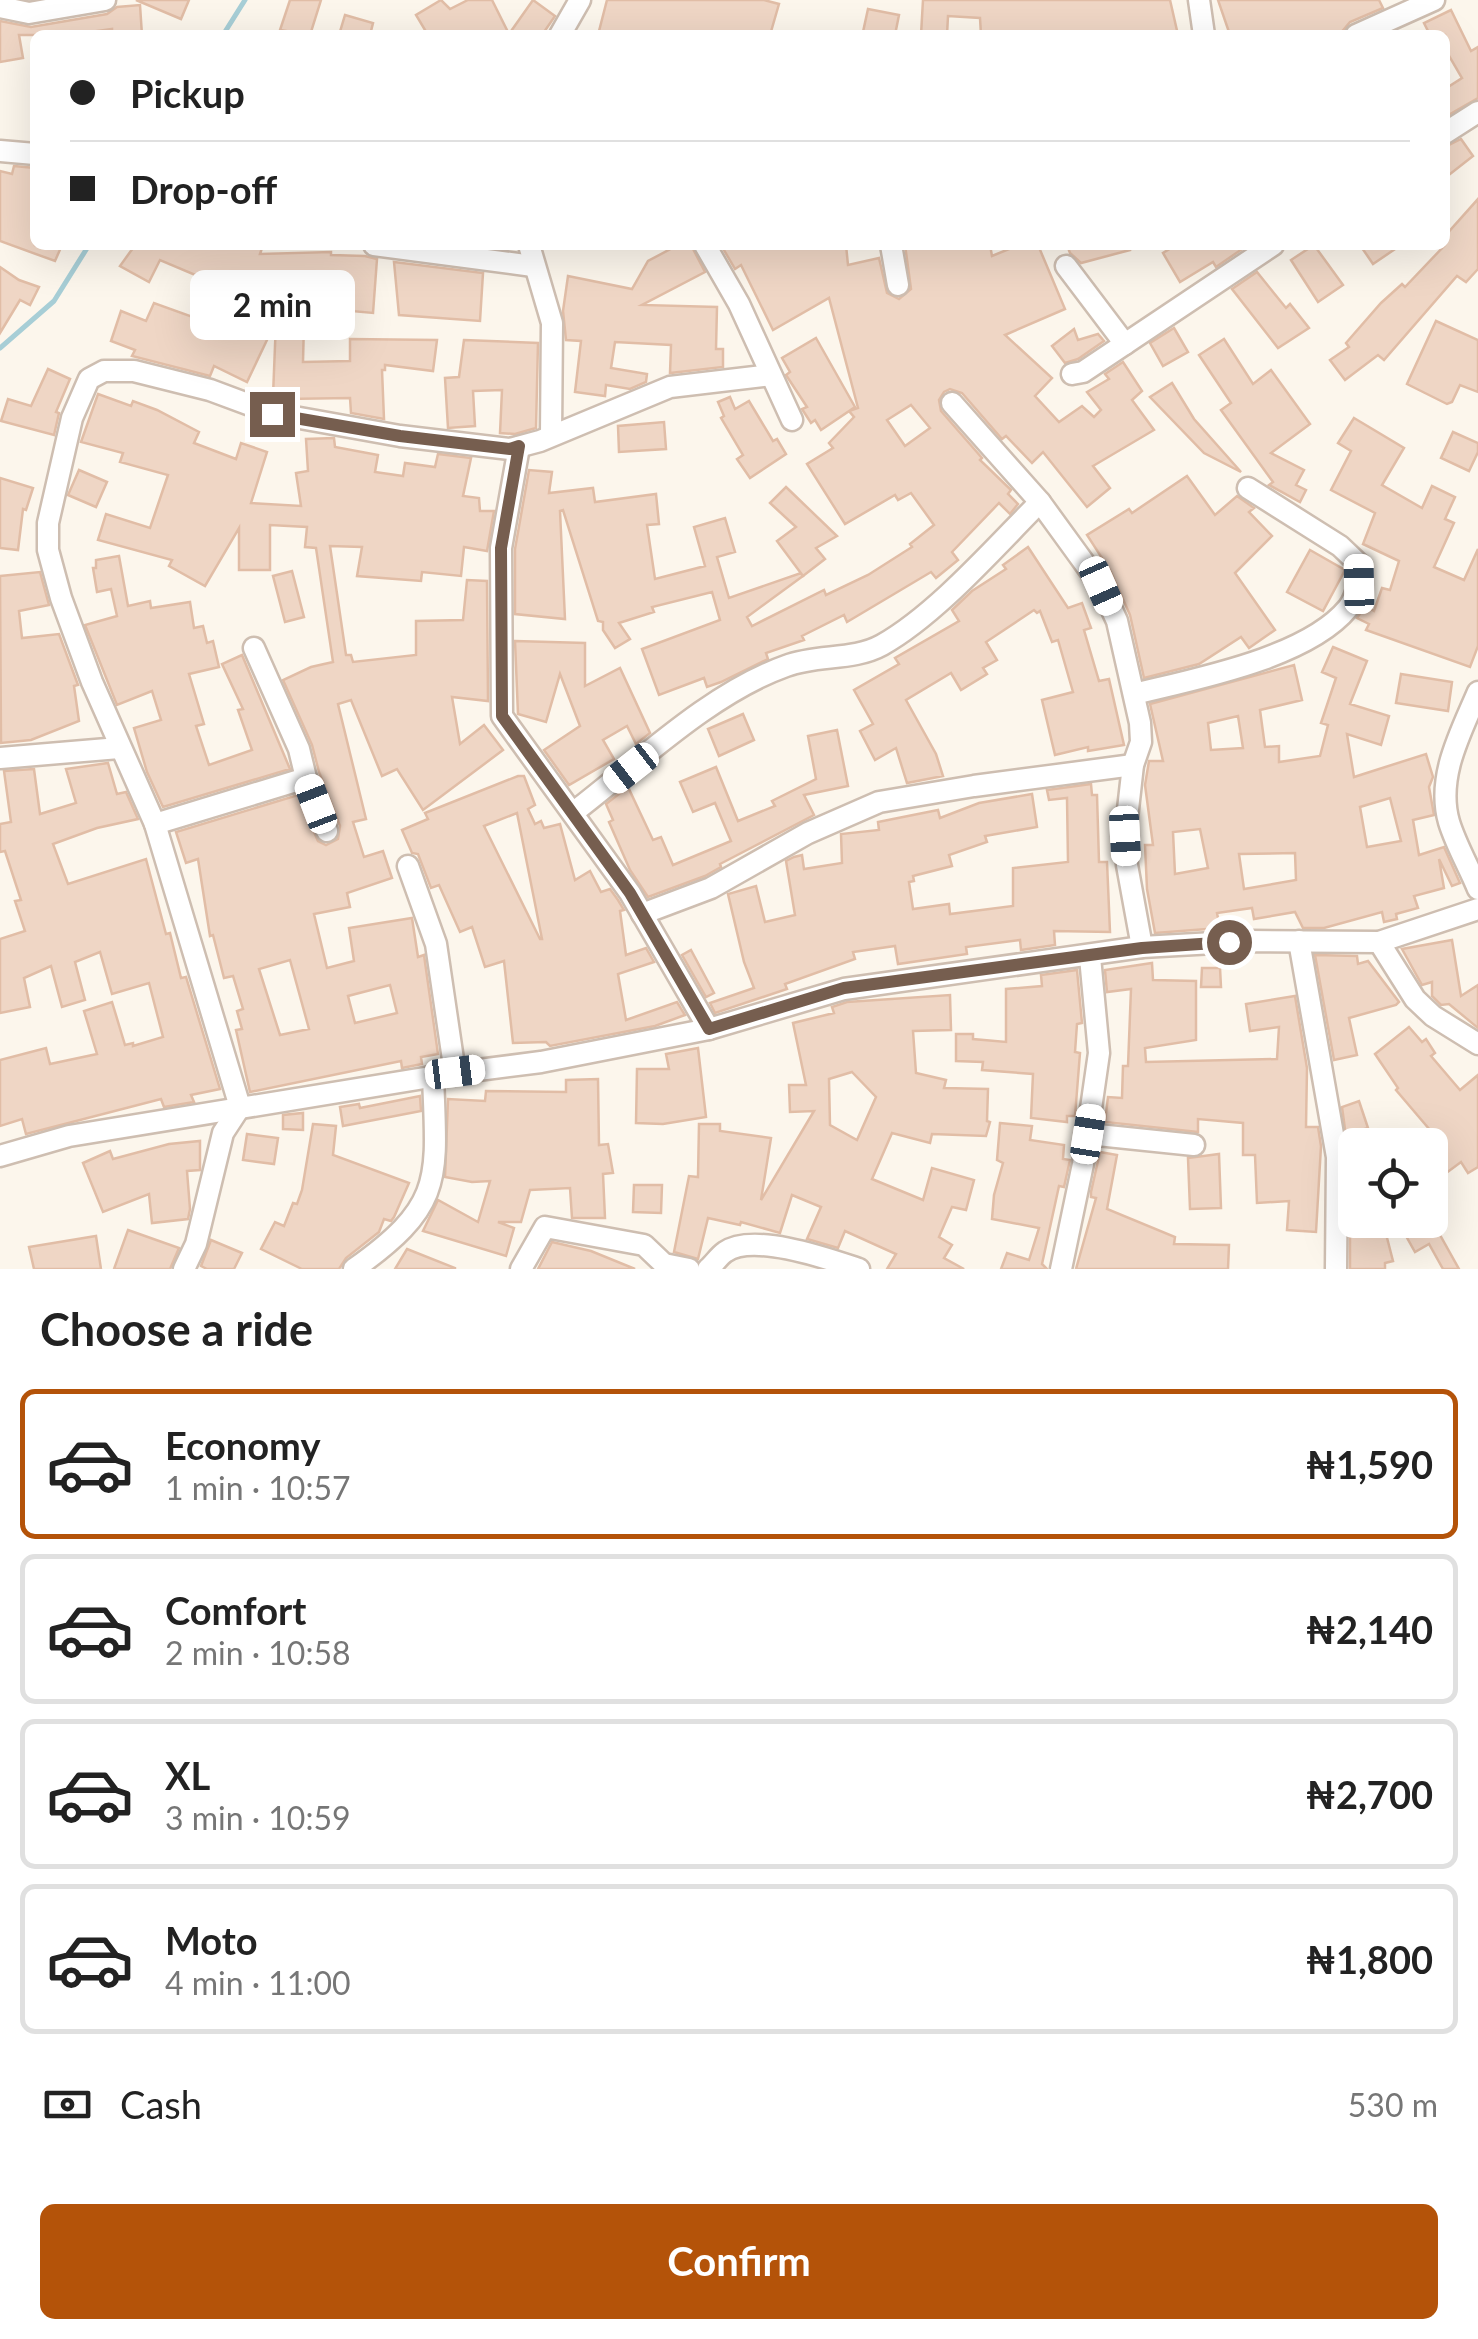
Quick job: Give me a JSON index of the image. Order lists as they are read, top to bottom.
{
  "page": {
    "banner": ["Pickup", "Drop-off"],
    "bubble": "2 min",
    "heading": "Choose a ride",
    "list": [
      {
        "name": "Economy",
        "note": "1 min · 10:57",
        "value": "₦1,590"
      },
      {
        "name": "Comfort",
        "note": "2 min · 10:58",
        "value": "₦2,140"
      },
      {
        "name": "XL",
        "note": "3 min · 10:59",
        "value": "₦2,700"
      },
      {
        "name": "Moto",
        "note": "4 min · 11:00",
        "value": "₦1,800"
      }
    ],
    "pay": ["Cash", "530 m"],
    "buttons": "Confirm"
  }
}
